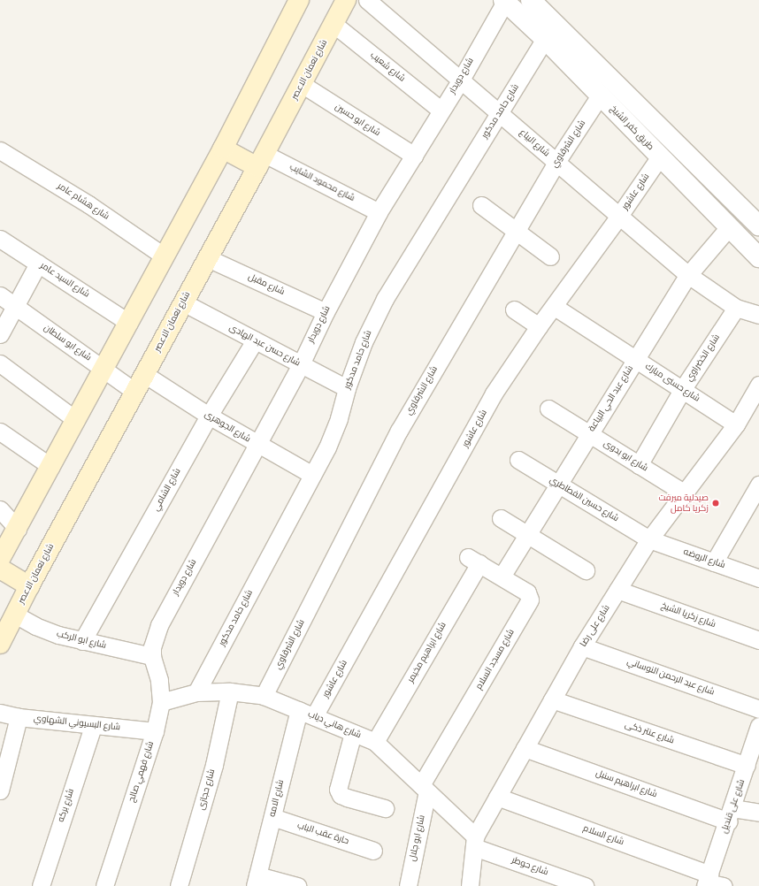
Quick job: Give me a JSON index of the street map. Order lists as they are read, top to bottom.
{
  "streets": {
    "main road": ["شارع نعمان الاعصر"],
    "street": [
      "شارع شعيب",
      "شارع دويدار",
      "شارع حامد مدكور",
      "شارع ابو حسين",
      "طريق كفر الشيخ",
      "شارع البياع",
      "شارع الشرقاوي",
      "شارع محمود الشايب",
      "شارع عاشور",
      "شارع هشام عامر",
      "شارع السيد عامر",
      "شارع مقبل",
      "شارع ابو سلطان",
      "شارع حسن عبد الهادى",
      "شارع الخضراوي",
      "شارع حسنى مبارك",
      "شارع عبد الحي البياعة",
      "شارع الجوهرى",
      "شارع ابو بدوى",
      "شارع الشامي",
      "شارع حسين الفطاطري",
      "شارع الروضه",
      "شارع زكريا الشيخ",
      "شارع على رضا",
      "شارع ابو الركب",
      "شارع ابراهيم مخيمر",
      "شارع مسجد السلام",
      "شارع عبد الرحمن النوساني",
      "شارع البسيوني الشهاوي",
      "شارع هاني دياب",
      "شارع عنتر ذكى",
      "شارع فهمي صالح",
      "شارع ابراهيم سنبل",
      "شارع حجازى",
      "شارع الامه",
      "شارع بركه",
      "شارع على قنديل",
      "حارة عقب الباب",
      "شارع السلام",
      "شارع ابو جلال",
      "شارع حوطر"
    ]
  },
  "crossings": [
    ["شارع شعيب", "شارع نعمان الاعصر"],
    ["شارع شعيب", "شارع دويدار"],
    ["شارع نعمان الاعصر", "شارع ابو حسين"],
    ["شارع نعمان الاعصر", "شارع محمود الشايب"],
    ["شارع نعمان الاعصر", "شارع مقبل"],
    ["شارع نعمان الاعصر", "شارع ابو سلطان"],
    ["شارع نعمان الاعصر", "شارع حسن عبد الهادى"],
    ["شارع نعمان الاعصر", "شارع الجوهرى"],
    ["شارع نعمان الاعصر", "شارع ابو الركب"],
    ["شارع دويدار", "شارع ابو حسين"],
    ["شارع دويدار", "طريق كفر الشيخ"],
    ["شارع دويدار", "شارع البياع"],
    ["شارع دويدار", "شارع محمود الشايب"],
    ["شارع دويدار", "شارع مقبل"],
    ["شارع دويدار", "شارع حسن عبد الهادى"],
    ["شارع دويدار", "شارع الجوهرى"],
    ["شارع دويدار", "شارع ابو الركب"],
    ["شارع دويدار", "شارع فهمي صالح"],
    ["شارع حامد مدكور", "طريق كفر الشيخ"],
    ["شارع حامد مدكور", "شارع البياع"],
    ["شارع حامد مدكور", "شارع حسن عبد الهادى"],
    ["شارع حامد مدكور", "شارع الجوهرى"],
    ["شارع حامد مدكور", "شارع هاني دياب"],
    ["طريق كفر الشيخ", "شارع الشرقاوي"],
    ["طريق كفر الشيخ", "شارع عاشور"],
    ["طريق كفر الشيخ", "شارع عبد الحي البياعة"],
    ["شارع البياع", "شارع الشرقاوي"],
    ["شارع البياع", "شارع عاشور"],
    ["شارع البياع", "شارع الخضراوي"],
    ["شارع البياع", "شارع عبد الحي البياعة"],
    ["شارع الشرقاوي", "شارع هاني دياب"],
    ["شارع عاشور", "شارع حسنى مبارك"],
    ["شارع عاشور", "شارع هاني دياب"],
    ["شارع عاشور", "شارع الامه"],
    ["شارع حسن عبد الهادى", "شارع الشامي"],
    ["شارع الخضراوي", "شارع حسنى مبارك"],
    ["شارع الخضراوي", "شارع ابو بدوى"],
    ["شارع حسنى مبارك", "شارع عبد الحي البياعة"],
    ["شارع حسنى مبارك", "شارع على رضا"],
    ["شارع عبد الحي البياعة", "شارع ابو بدوى"],
    ["شارع عبد الحي البياعة", "شارع حسين الفطاطري"],
    ["شارع عبد الحي البياعة", "شارع مسجد السلام"],
    ["شارع الجوهرى", "شارع الشامي"],
    ["شارع ابو بدوى", "شارع على رضا"],
    ["شارع الشامي", "شارع ابو الركب"],
    ["شارع حسين الفطاطري", "شارع الروضه"],
    ["شارع حسين الفطاطري", "شارع على رضا"],
    ["شارع الروضه", "شارع على رضا"],
    ["شارع زكريا الشيخ", "شارع على رضا"],
    ["شارع على رضا", "شارع عبد الرحمن النوساني"],
    ["شارع على رضا", "شارع هاني دياب"],
    ["شارع على رضا", "شارع عنتر ذكى"],
    ["شارع على رضا", "شارع ابراهيم سنبل"],
    ["شارع على رضا", "شارع السلام"],
    ["شارع على رضا", "شارع حوطر"],
    ["شارع ابو الركب", "شارع فهمي صالح"],
    ["شارع ابراهيم مخيمر", "شارع مسجد السلام"],
    ["شارع ابراهيم مخيمر", "شارع هاني دياب"],
    ["شارع مسجد السلام", "شارع هاني دياب"],
    ["شارع مسجد السلام", "شارع ابو جلال"],
    ["شارع البسيوني الشهاوي", "شارع فهمي صالح"],
    ["شارع البسيوني الشهاوي", "شارع بركه"],
    ["شارع هاني دياب", "شارع فهمي صالح"],
    ["شارع هاني دياب", "شارع حجازى"],
    ["شارع هاني دياب", "شارع الامه"],
    ["شارع هاني دياب", "شارع ابو جلال"],
    ["شارع هاني دياب", "شارع حوطر"],
    ["شارع عنتر ذكى", "شارع على قنديل"],
    ["شارع ابراهيم سنبل", "شارع على قنديل"],
    ["شارع الامه", "حارة عقب الباب"],
    ["شارع على قنديل", "شارع السلام"]
  ],
  "places": ["صيدلية ميرفت زكريا كامل"]
}
